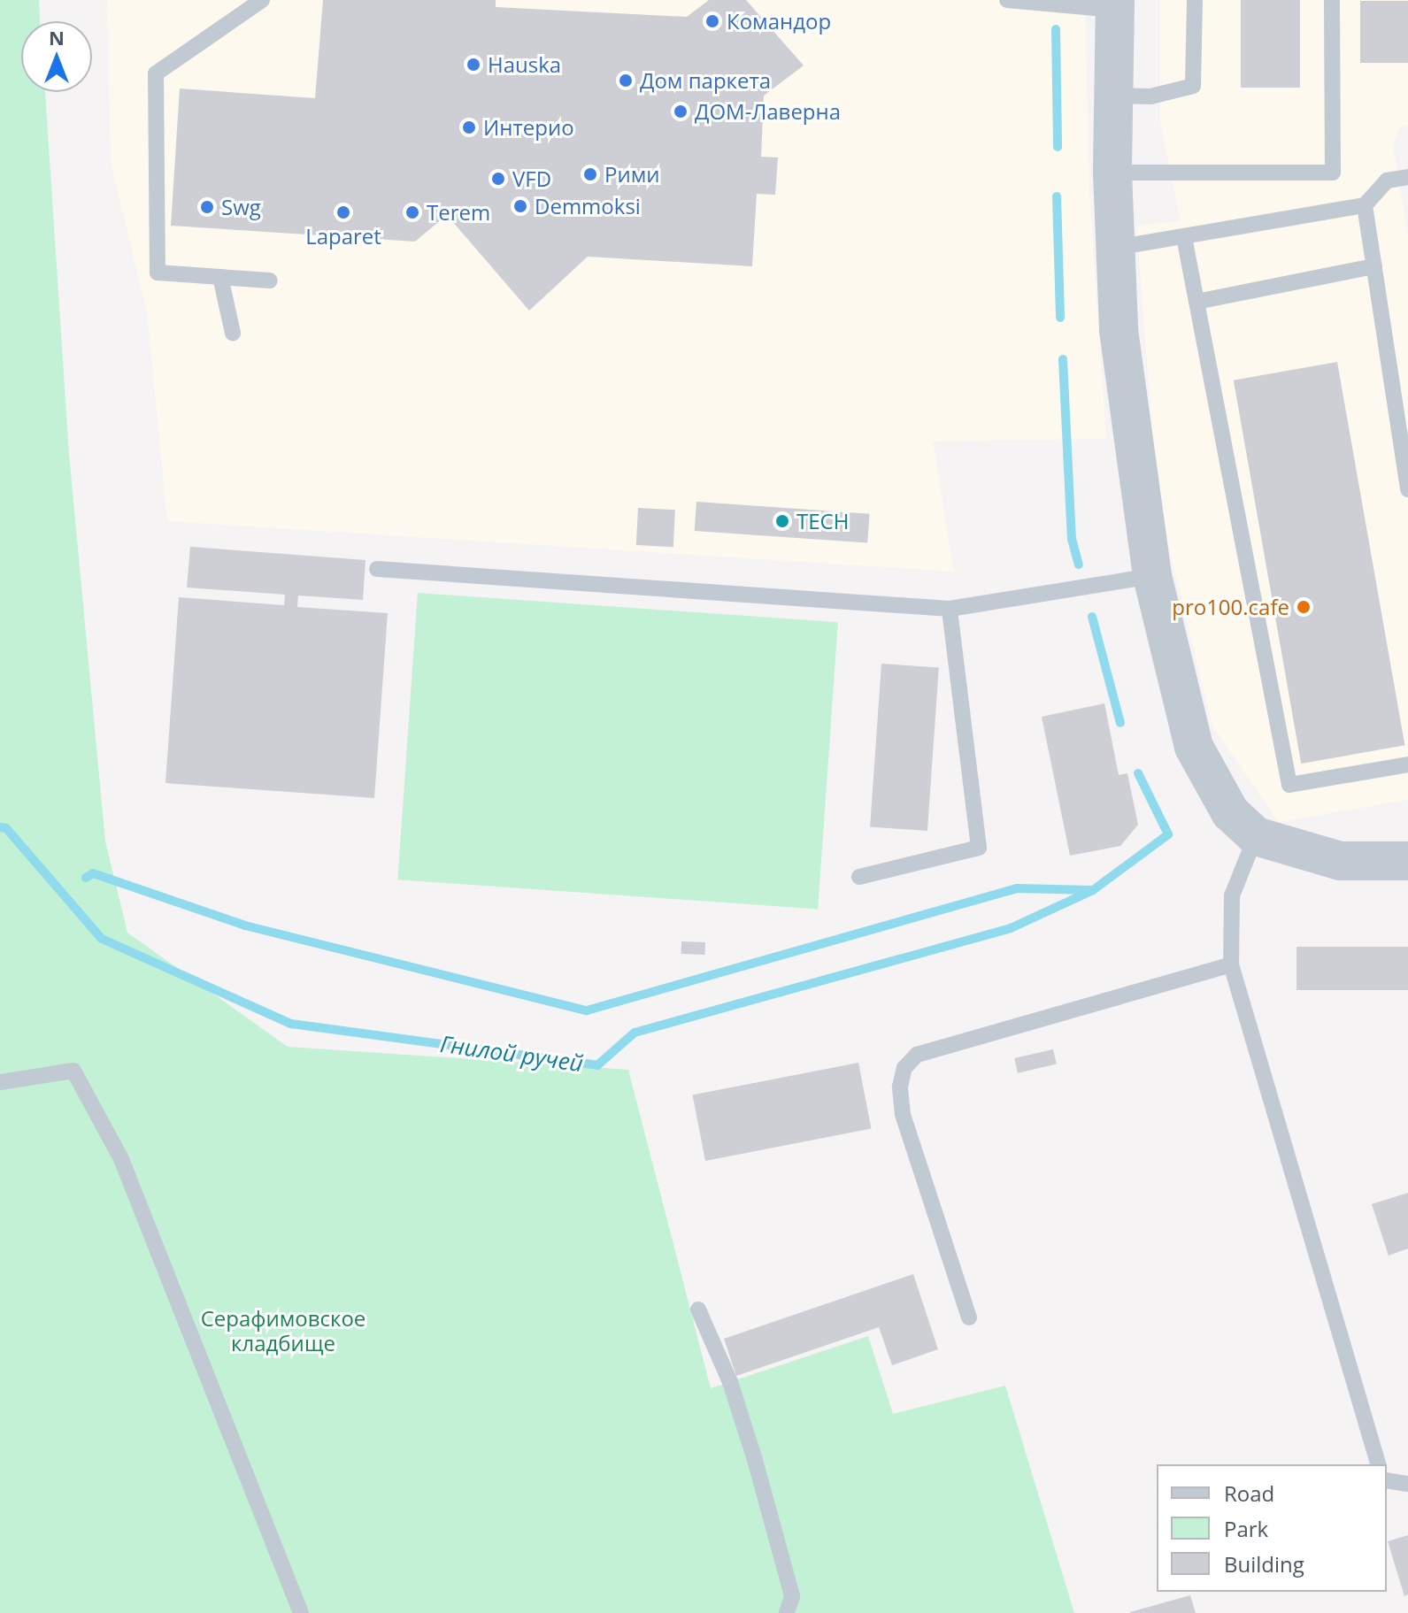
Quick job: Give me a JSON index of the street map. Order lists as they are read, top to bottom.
{
  "water": ["Гнилой ручей"],
  "parks": ["Серафимовское кладбище"],
  "places": [
    "Командор",
    "Hauska",
    "Дом паркета",
    "ДОМ-Лаверна",
    "Интерио",
    "Рими",
    "VFD",
    "Demmoksi",
    "Swg",
    "Laparet",
    "Terem",
    "TECH",
    "pro100.cafe"
  ],
  "legend": ["Road", "Park", "Building"],
  "north": "top"
}
